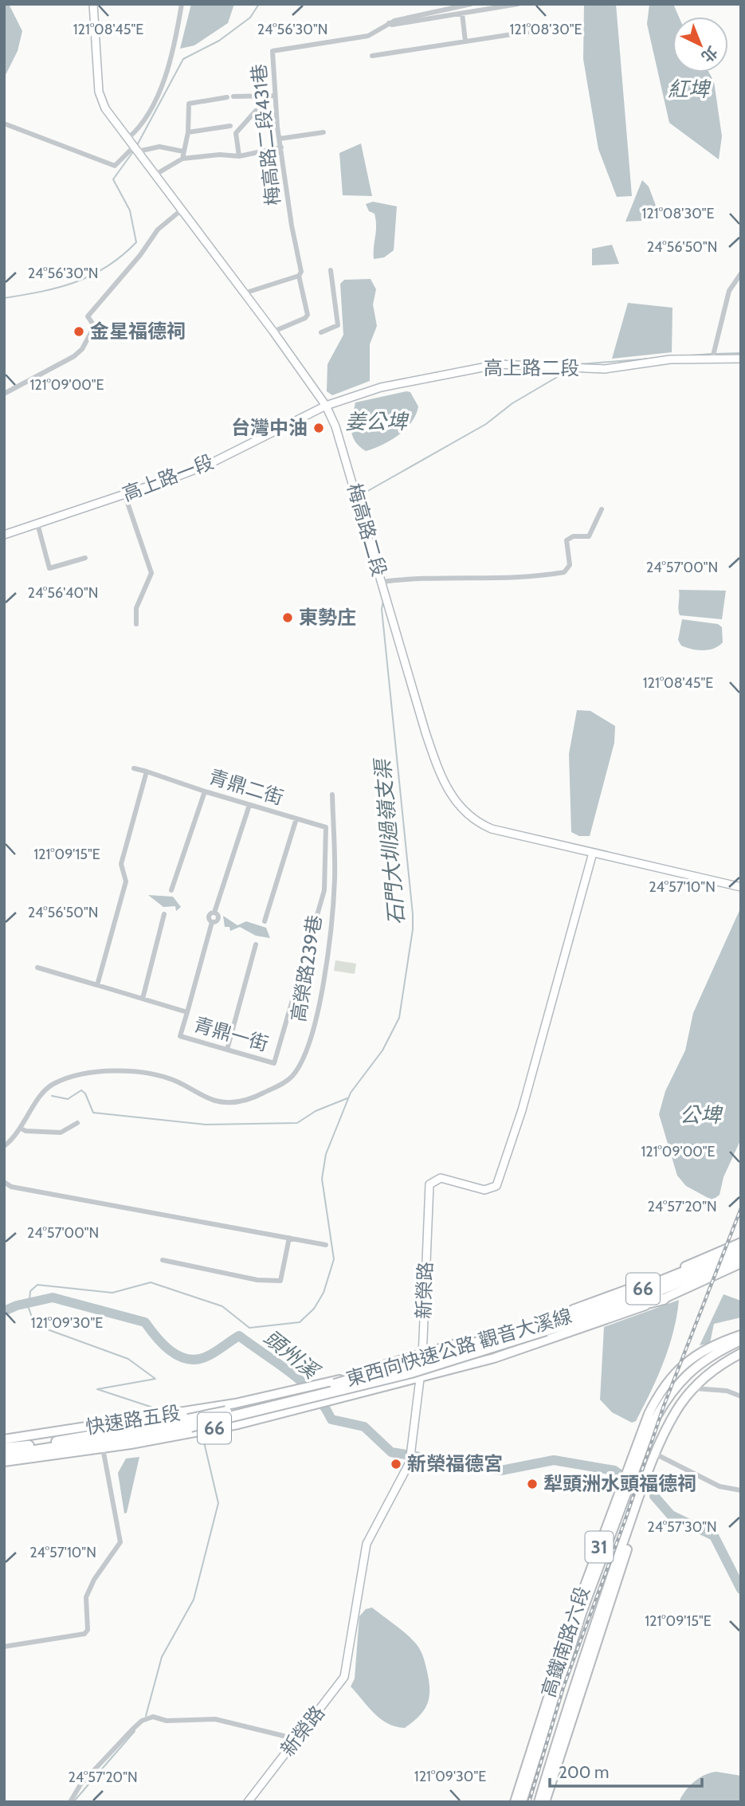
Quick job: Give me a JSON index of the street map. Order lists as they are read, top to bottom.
{
  "streets": {
    "highway": ["66", "東西向快速公路 觀音大溪線"],
    "main road": ["快速路五段", "31", "高鐵南路六段"],
    "street": [
      "梅高路二段431巷",
      "高上路二段",
      "高上路一段",
      "梅高路二段",
      "青鼎二街",
      "高榮路239巷",
      "青鼎一街",
      "新榮路"
    ]
  },
  "crossings": [
    ["梅高路二段431巷", "梅高路二段"],
    ["高上路二段", "高上路一段"],
    ["高上路二段", "梅高路二段"],
    ["高上路一段", "梅高路二段"],
    ["梅高路二段", "新榮路"],
    ["青鼎二街", "青鼎一街"],
    ["66", "新榮路"],
    ["66", "快速路五段"],
    ["新榮路", "快速路五段"]
  ],
  "water": [
    "紅埤",
    "姜公埤",
    "石門大圳過嶺支渠",
    "公埤",
    "頭州溪"
  ],
  "places": [
    "金星福德祠",
    "台灣中油",
    "東勢庄",
    "新榮福德宮",
    "犁頭洲水頭福德祠"
  ],
  "scale_bar": "200 m",
  "north": "bottom right",
  "coordinates": [
    "24°56'30\"N",
    "121°08'45\"E",
    "121°08'30\"E",
    "24°56'50\"N",
    "121°09'00\"E",
    "24°57'00\"N",
    "24°56'40\"N",
    "121°09'15\"E",
    "24°57'10\"N",
    "24°57'20\"N",
    "121°09'30\"E",
    "24°57'30\"N"
  ]
}
